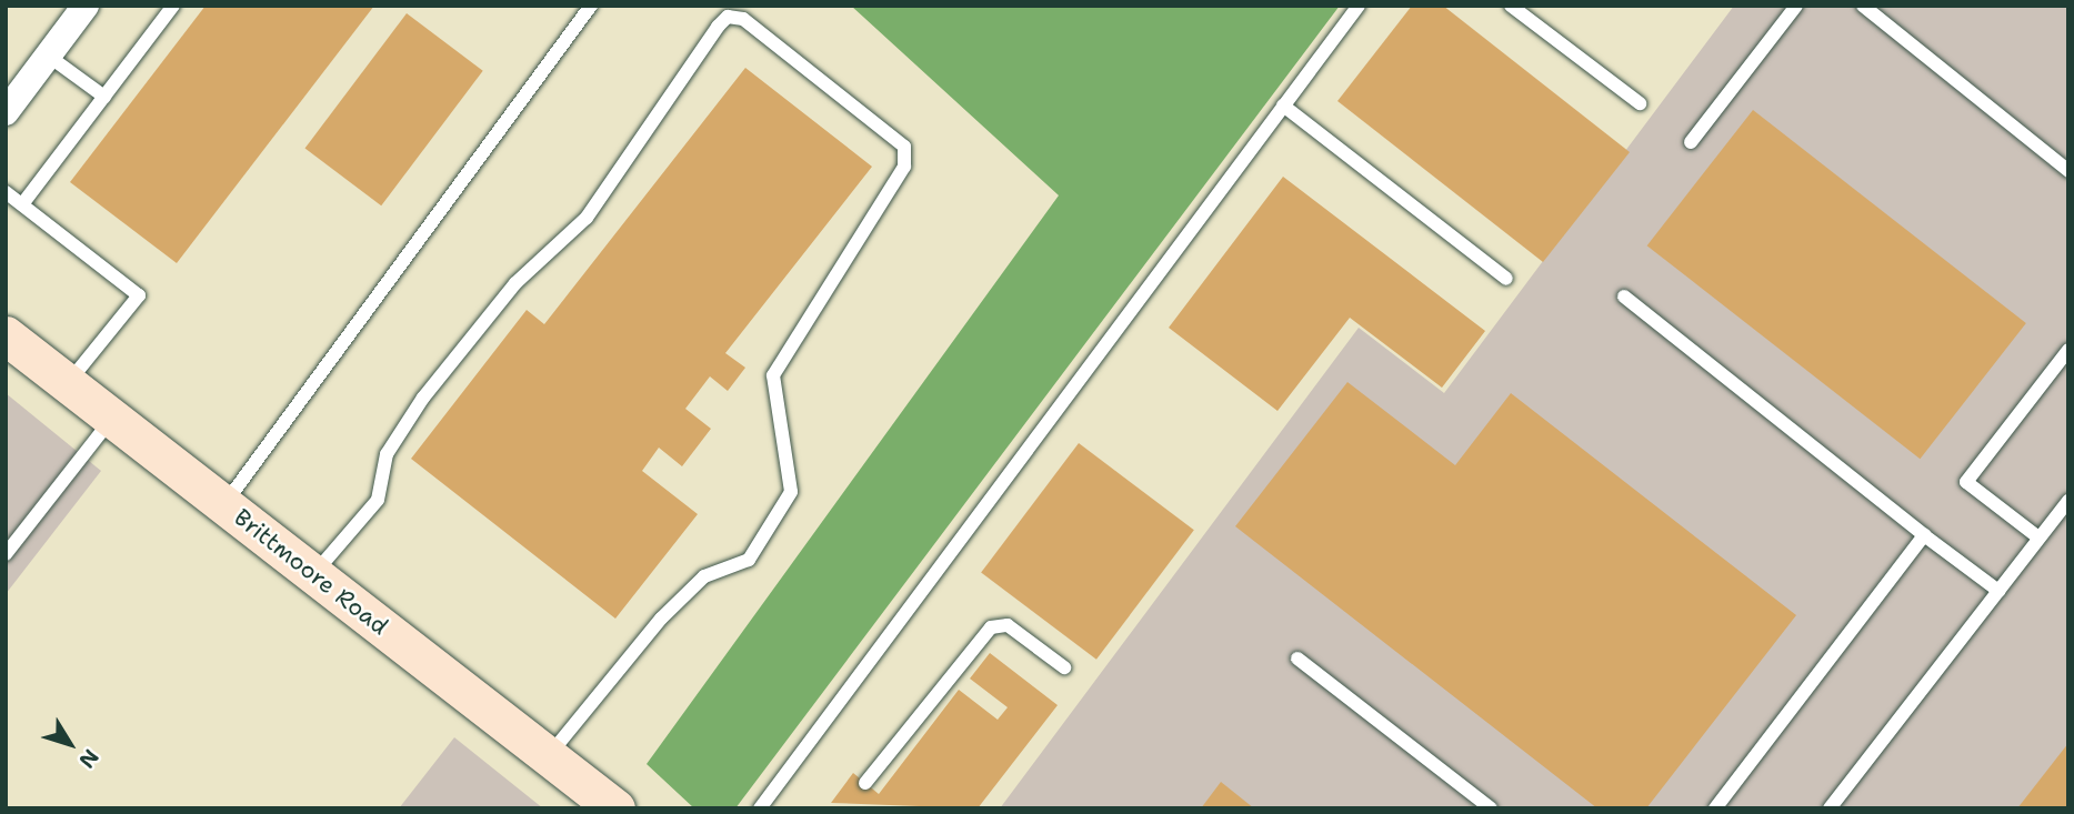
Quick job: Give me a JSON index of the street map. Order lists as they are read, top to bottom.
{
  "streets": {
    "main road": ["Brittmoore Road"]
  },
  "north": "bottom right"
}
